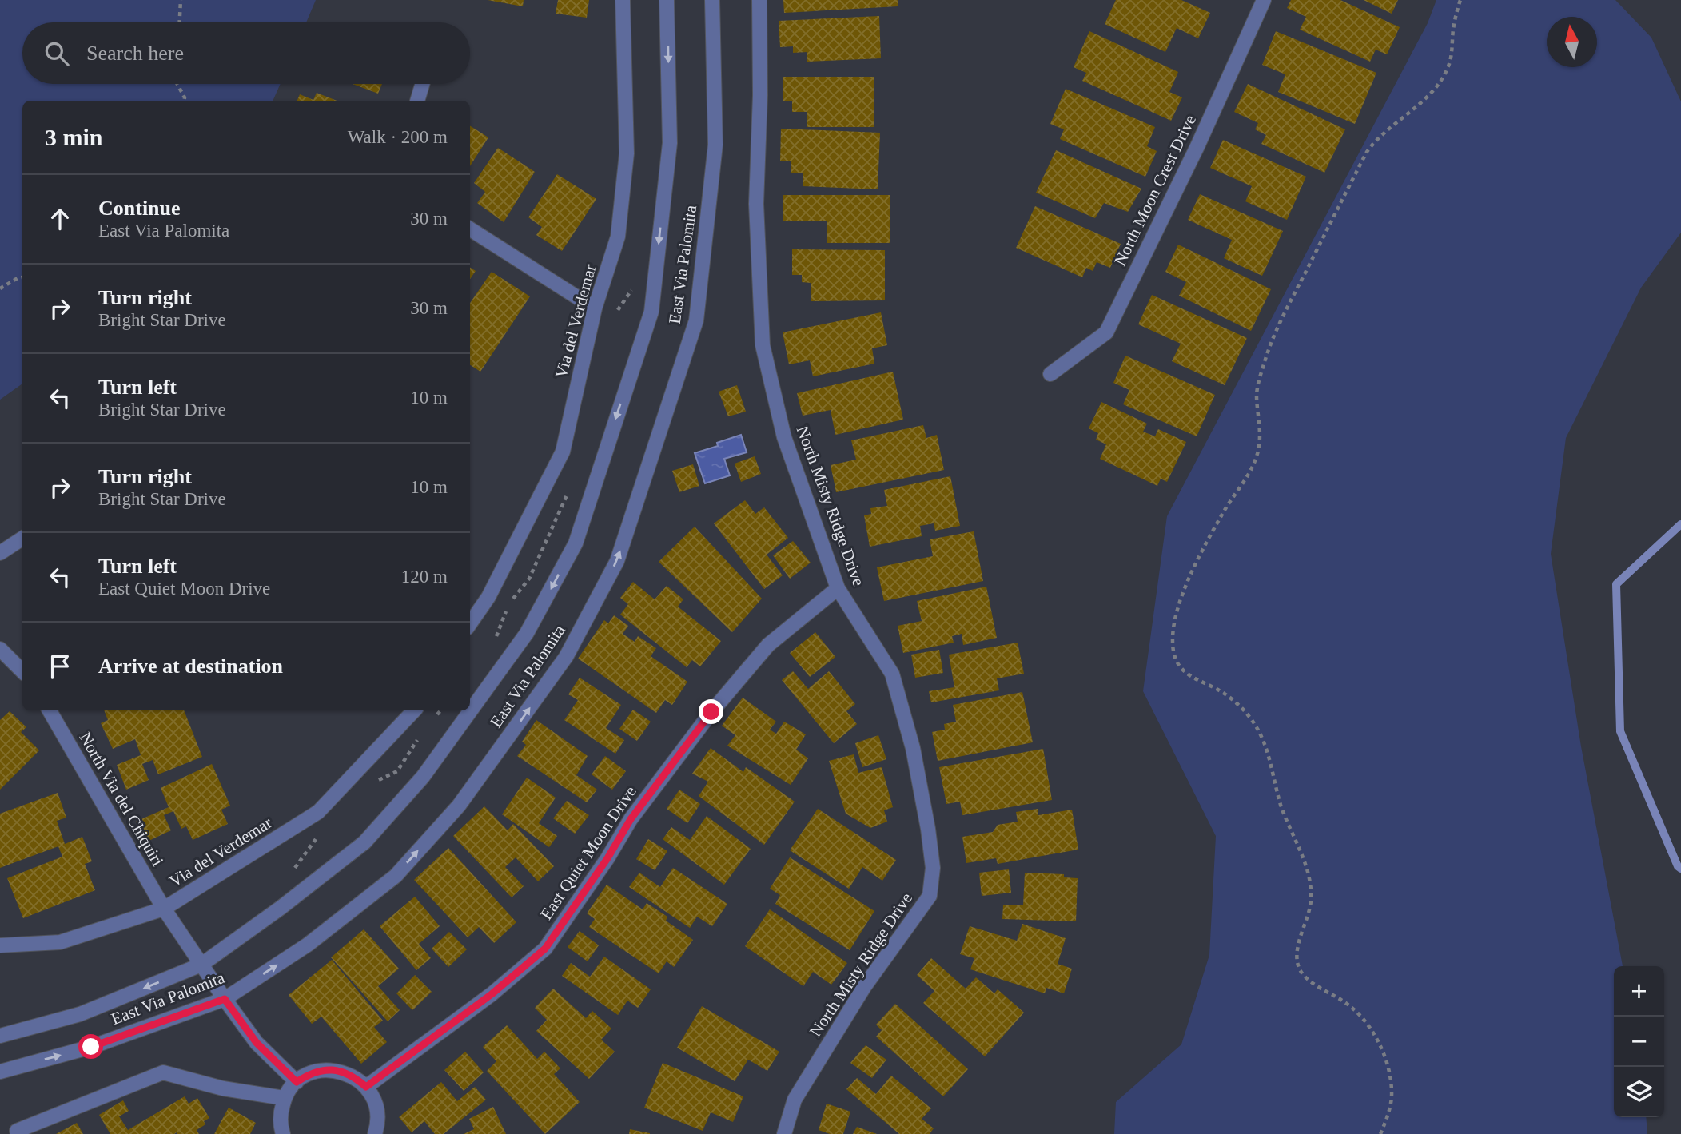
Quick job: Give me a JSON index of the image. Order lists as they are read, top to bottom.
{
  "streets": {
    "street": [
      "North Moon Crest Drive",
      "East Via Palomita",
      "Via del Verdemar",
      "North Misty Ridge Drive",
      "North Via del Chiquiri",
      "East Quiet Moon Drive"
    ]
  },
  "crossings": [
    ["East Via Palomita", "North Via del Chiquiri"],
    ["Via del Verdemar", "North Via del Chiquiri"],
    ["North Misty Ridge Drive", "East Quiet Moon Drive"]
  ],
  "north": "top",
  "page": {
    "search": "Search here",
    "heading": ["3 min", "Walk · 200 m"],
    "list": [
      ["Continue", "East Via Palomita", "30 m"],
      ["Turn right", "Bright Star Drive", "30 m"],
      ["Turn left", "Bright Star Drive", "10 m"],
      ["Turn right", "Bright Star Drive", "10 m"],
      ["Turn left", "East Quiet Moon Drive", "120 m"],
      "Arrive at destination"
    ],
    "map_buttons": ["+", "−"]
  }
}
